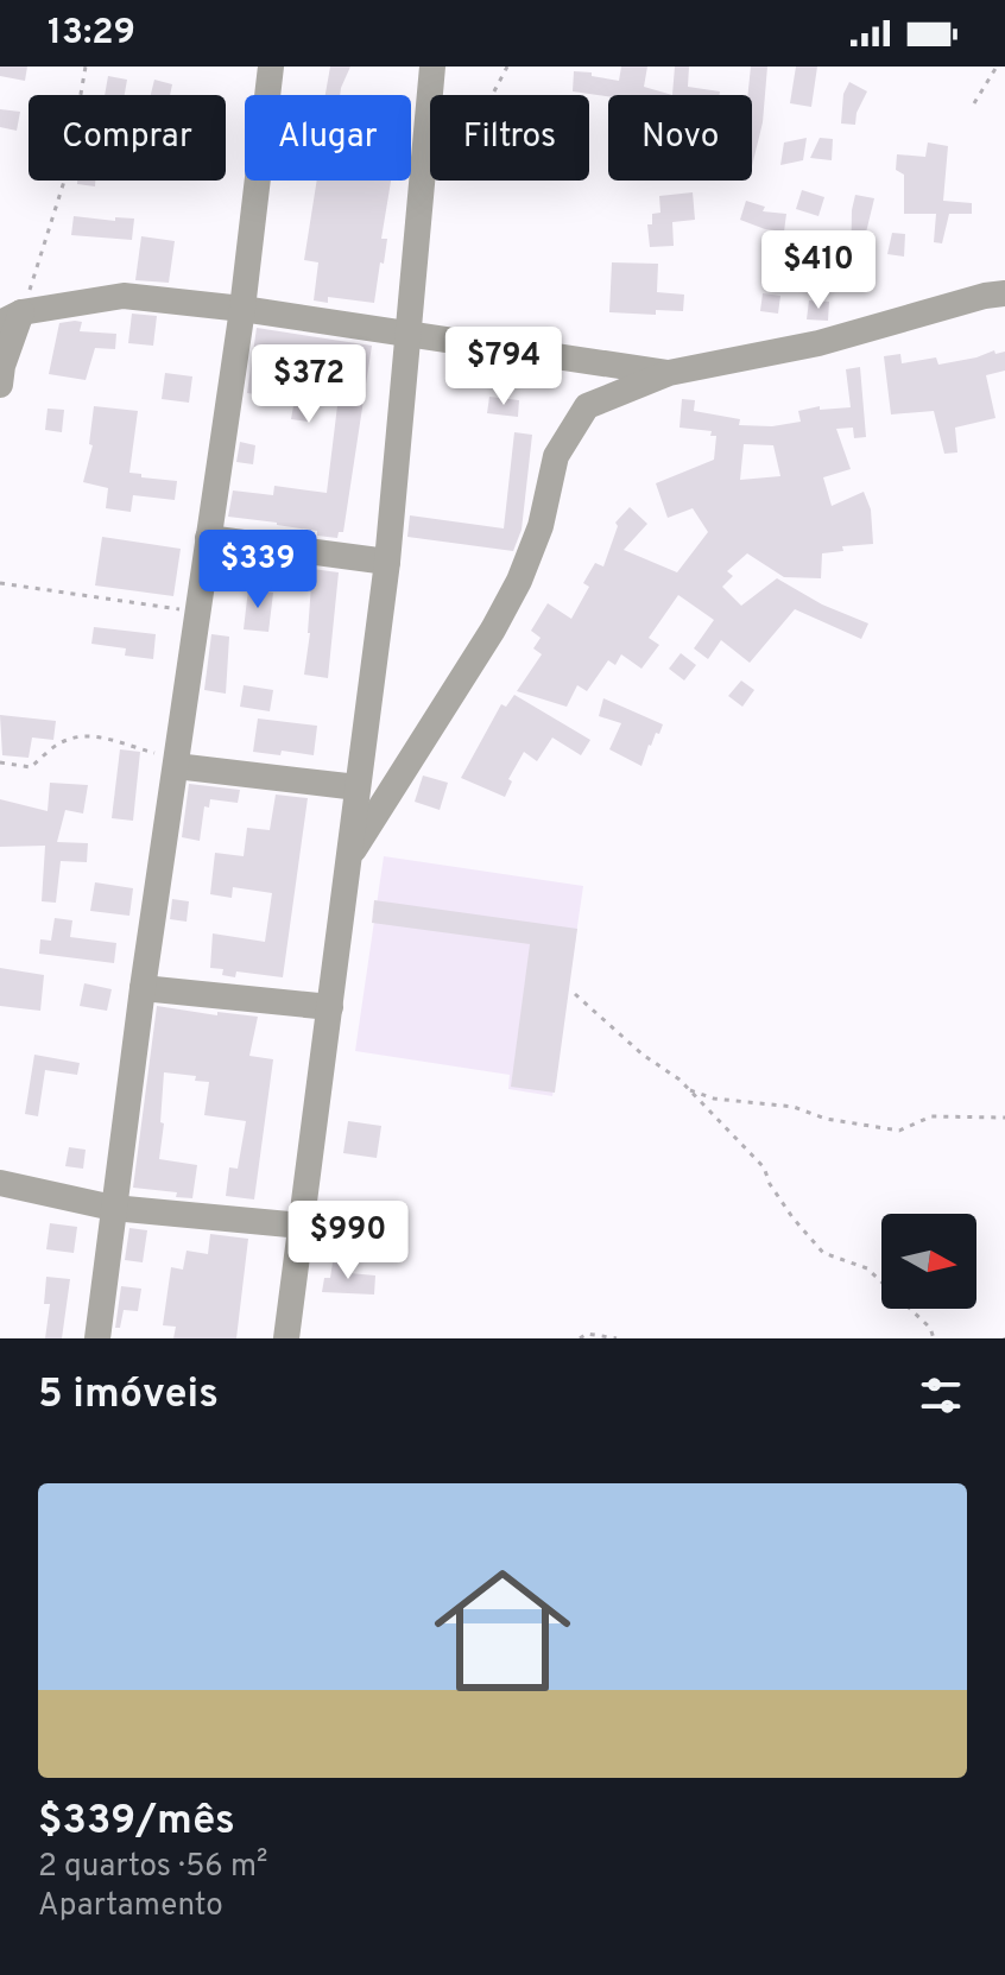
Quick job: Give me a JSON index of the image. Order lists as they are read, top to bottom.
{
  "north": "right",
  "page": {
    "status": "13:29",
    "chip": [
      "Comprar",
      "Alugar",
      "Filtros",
      "Novo"
    ],
    "price": [
      "$410",
      "$794",
      "$372",
      "$339",
      "$990"
    ],
    "heading": "5 imóveis",
    "list": [
      {
        "name": "$339/mês",
        "note": "2 quartos · 56 m² · Apartamento"
      }
    ]
  }
}
